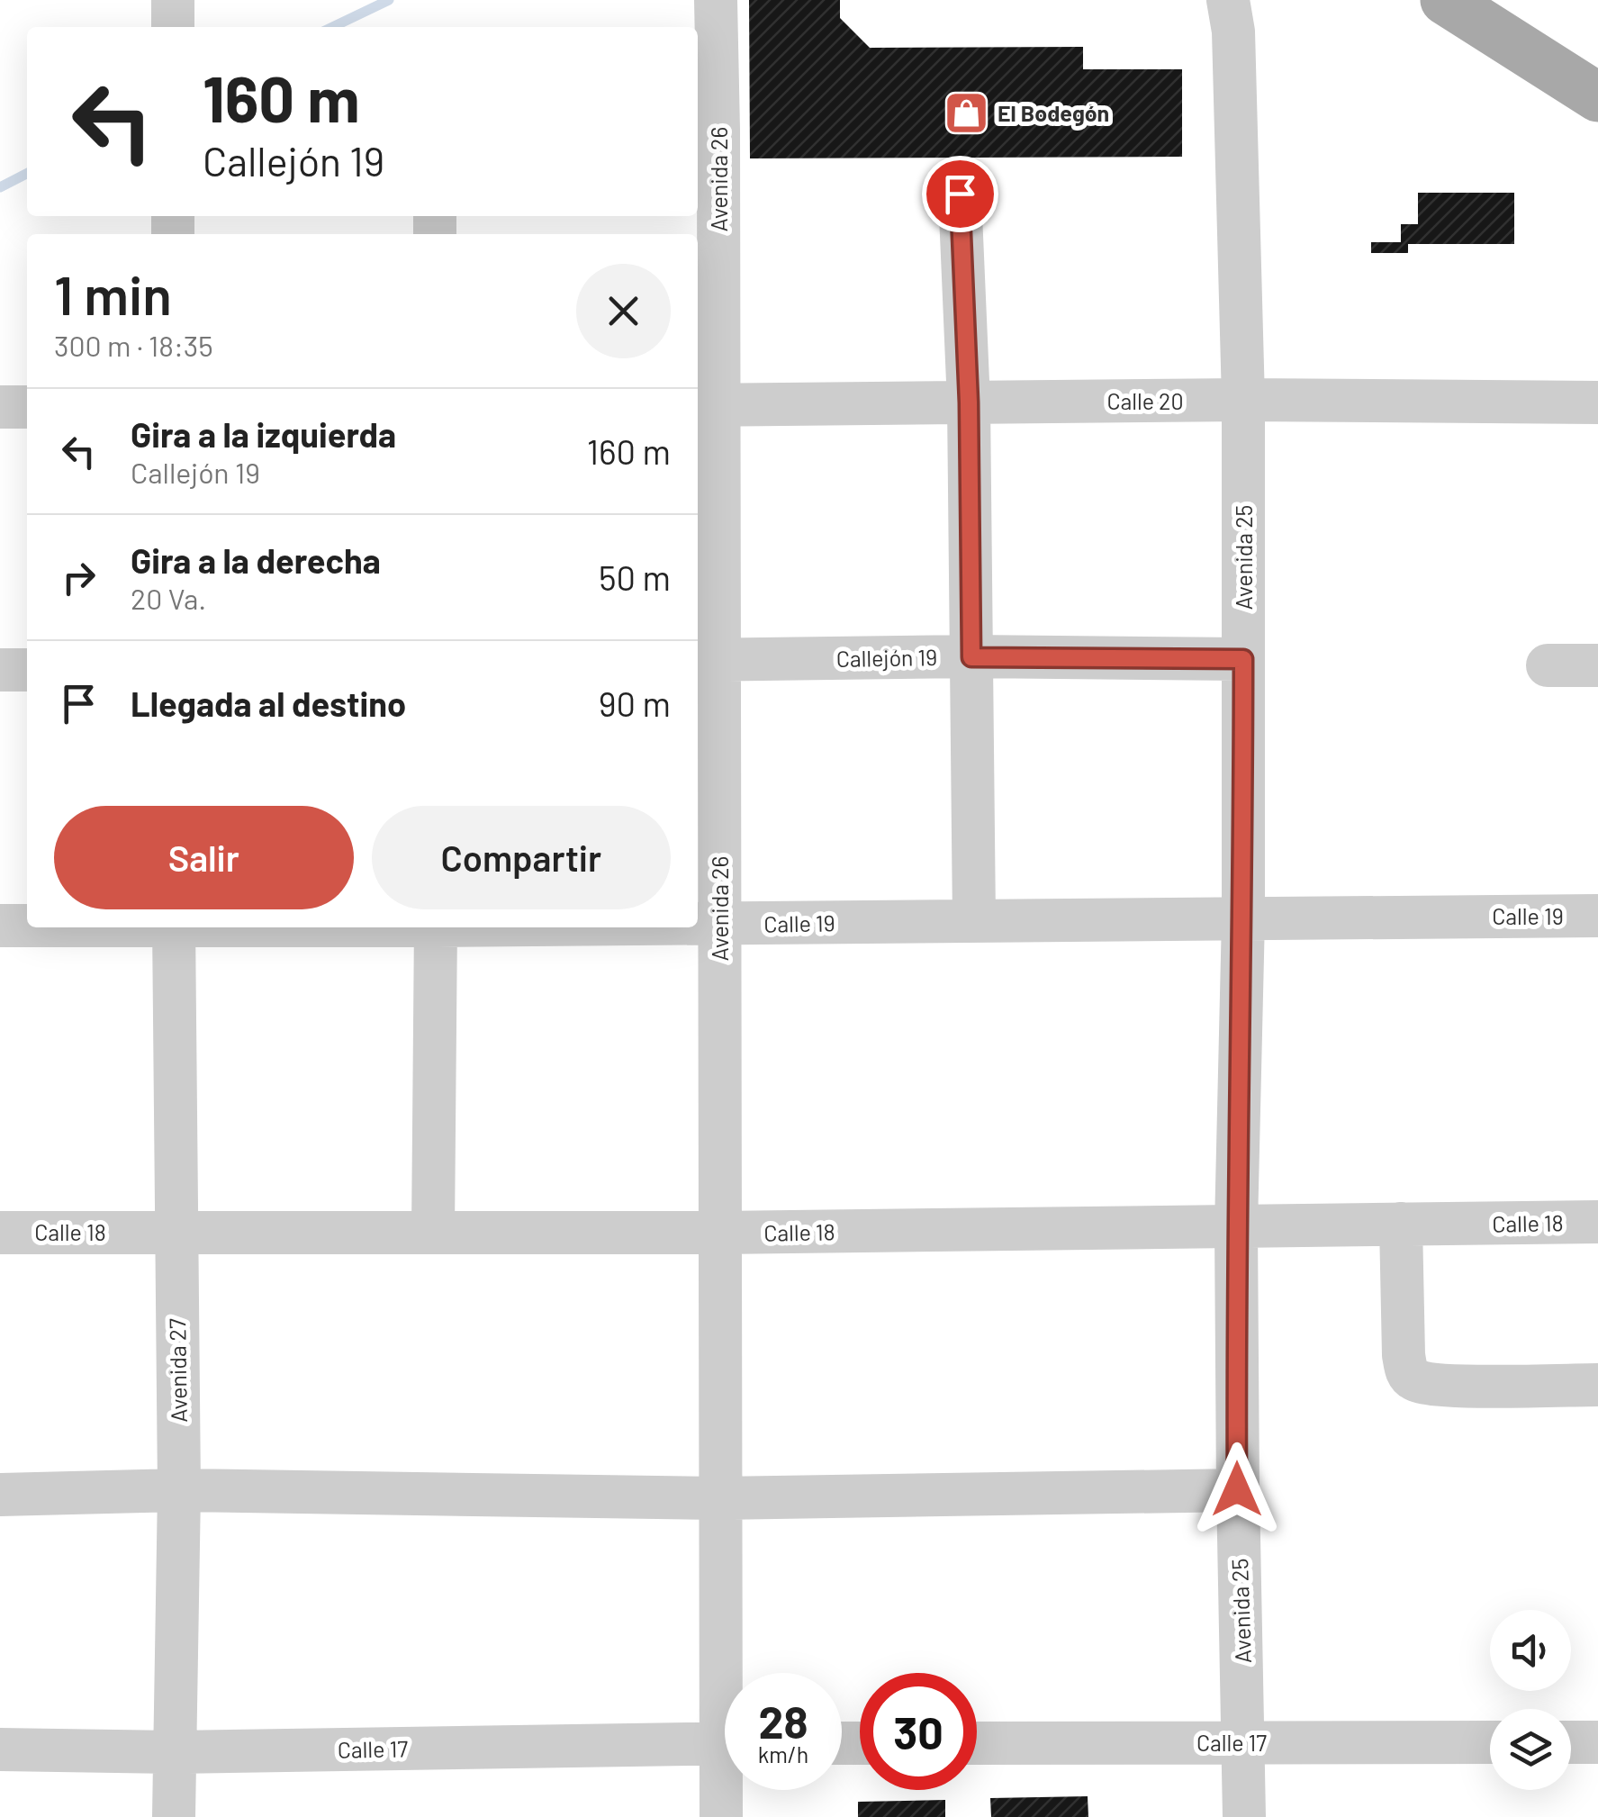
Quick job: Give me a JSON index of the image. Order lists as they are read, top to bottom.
{
  "streets": {
    "street": [
      "Avenida 26",
      "Calle 20",
      "Avenida 25",
      "Callejón 19",
      "Calle 19",
      "Calle 18",
      "Avenida 27",
      "Calle 17"
    ]
  },
  "crossings": [
    ["Avenida 26", "Calle 20"],
    ["Avenida 26", "Callejón 19"],
    ["Avenida 26", "Calle 19"],
    ["Avenida 26", "Calle 18"],
    ["Calle 20", "Avenida 25"],
    ["Avenida 25", "Callejón 19"],
    ["Avenida 25", "Calle 19"],
    ["Avenida 25", "Calle 18"],
    ["Avenida 25", "Calle 17"],
    ["Calle 18", "Avenida 27"],
    ["Avenida 27", "Calle 17"]
  ],
  "places": {
    "shop": ["El Bodegón"]
  },
  "page": {
    "turn": ["160 m", "Callejón 19"],
    "heading": ["1 min", "300 m · 18:35"],
    "list": [
      {
        "name": "Gira a la izquierda",
        "note": "Callejón 19",
        "value": "160 m"
      },
      {
        "name": "Gira a la derecha",
        "note": "20 Va.",
        "value": "50 m"
      },
      {
        "name": "Llegada al destino",
        "value": "90 m"
      }
    ],
    "buttons": ["Salir", "Compartir"],
    "speed": "28 km/h",
    "limit": "30"
  }
}
